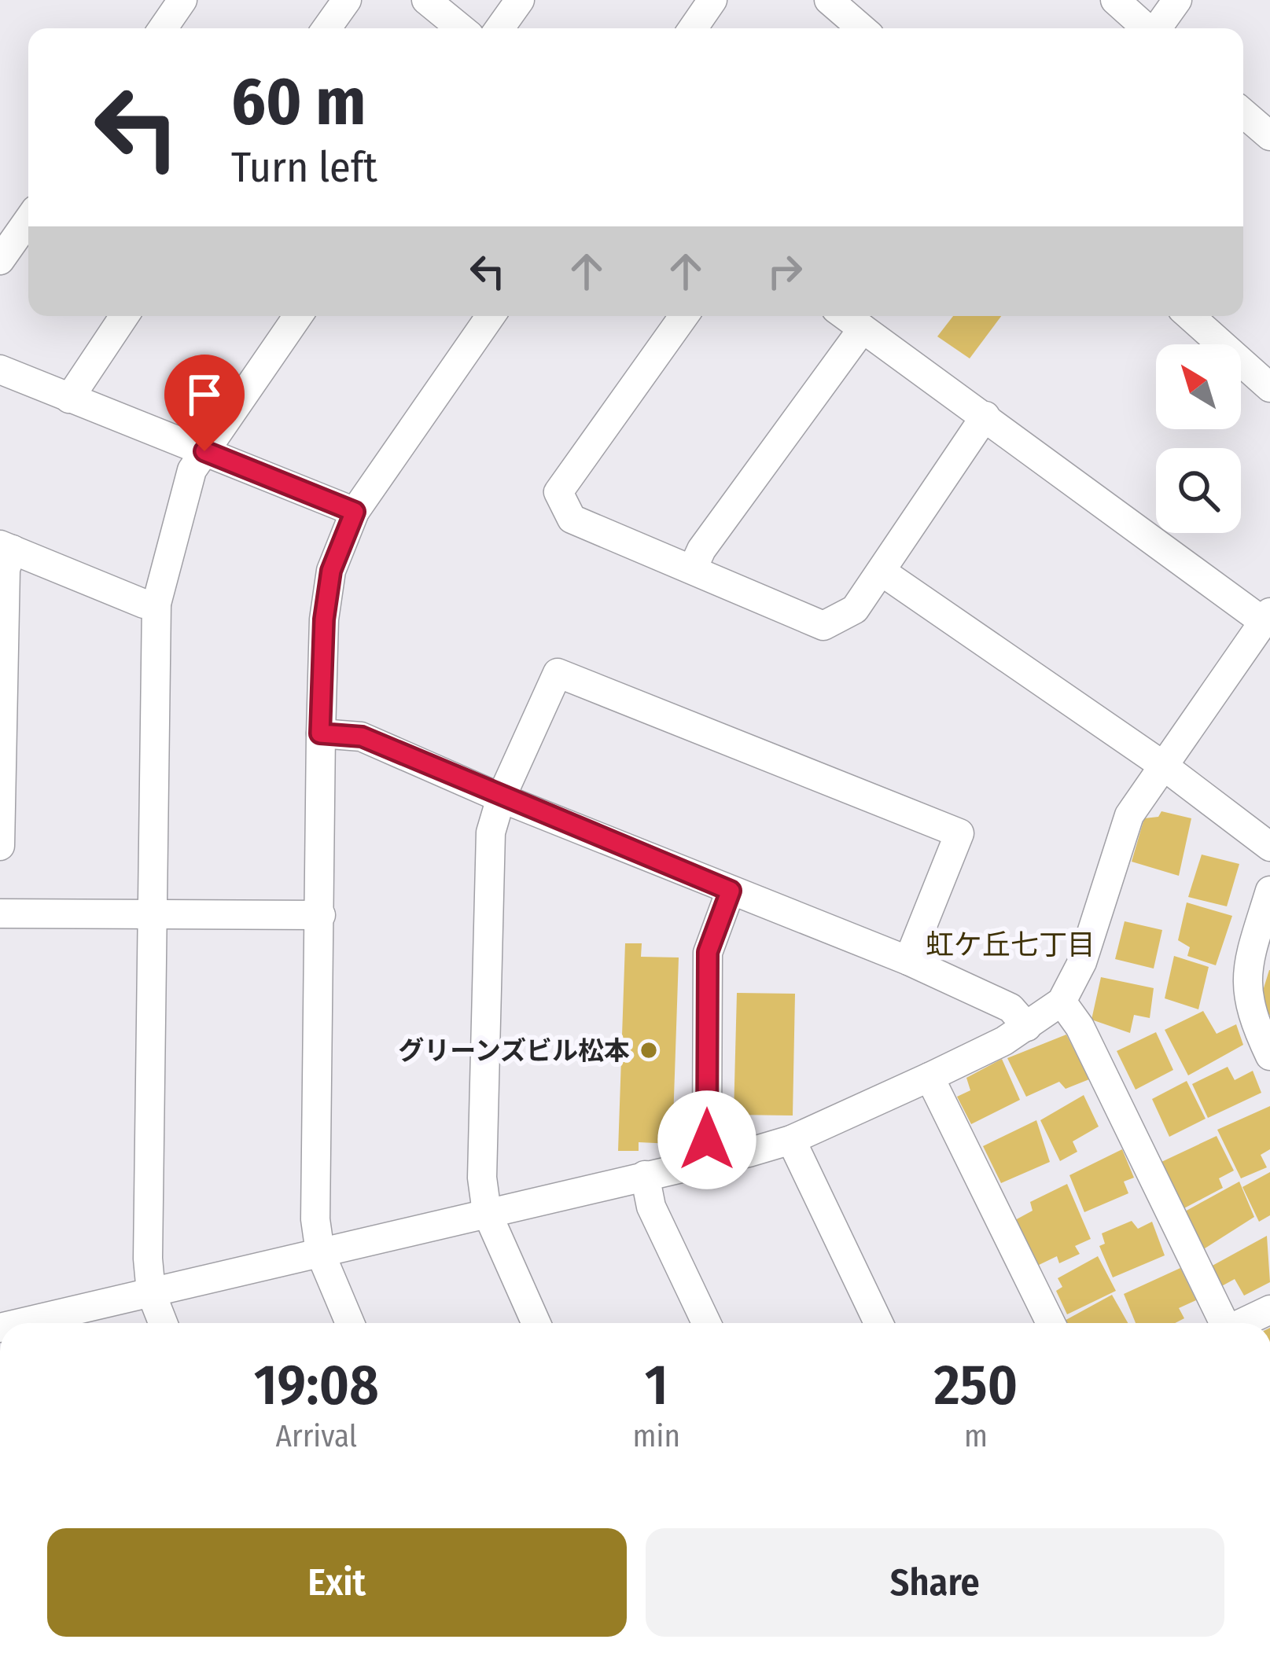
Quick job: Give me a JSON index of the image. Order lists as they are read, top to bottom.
{
  "districts": ["虹ケ丘七丁目"],
  "places": ["グリーンズビル松本"],
  "north": "top left",
  "page": {
    "turn": ["60 m", "Turn left"],
    "eta": [
      "19:08",
      "Arrival",
      "1",
      "min",
      "250",
      "m"
    ],
    "buttons": ["Exit", "Share"]
  }
}
